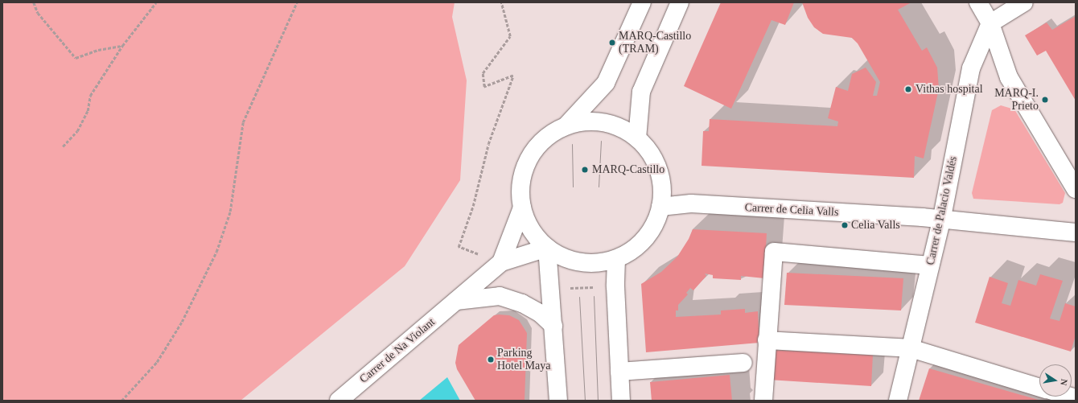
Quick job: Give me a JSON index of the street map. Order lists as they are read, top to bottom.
{
  "streets": {
    "street": ["Carrer de Celia Valls", "Carrer de Palacio Valdés", "Carrer de Na Violant"]
  },
  "crossings": [
    ["Carrer de Celia Valls", "Carrer de Palacio Valdés"]
  ],
  "places": [
    "MARQ-Castillo (TRAM)",
    "Vithas hospital",
    "MARQ-I. Prieto",
    "MARQ-Castillo",
    "Celia Valls",
    "Parking Hotel Maya"
  ],
  "north": "right"
}
